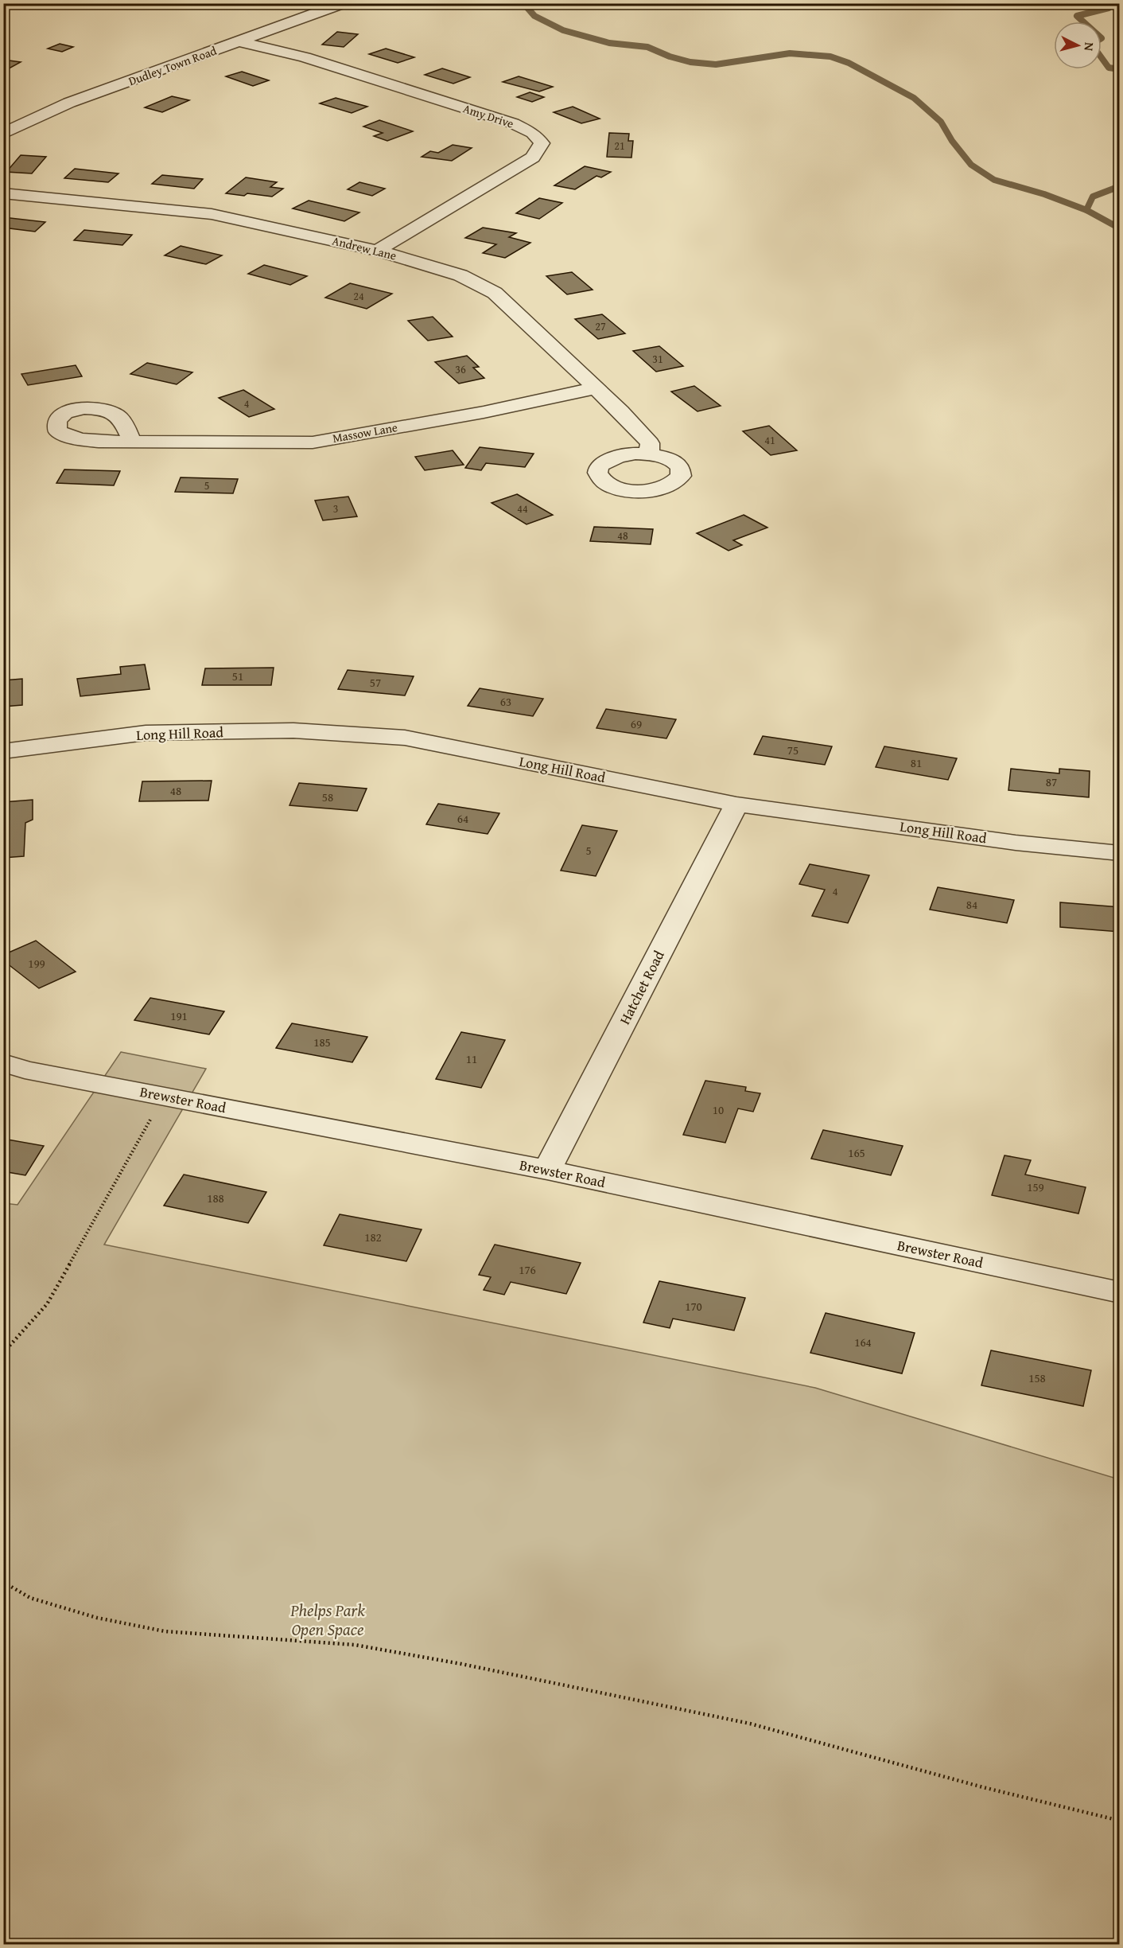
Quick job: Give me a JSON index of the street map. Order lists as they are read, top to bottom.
{
  "streets": {
    "street": [
      "Dudley Town Road",
      "Amy Drive",
      "Andrew Lane",
      "Massow Lane",
      "Long Hill Road",
      "Hatchet Road",
      "Brewster Road"
    ]
  },
  "crossings": [
    ["Dudley Town Road", "Amy Drive"],
    ["Amy Drive", "Andrew Lane"],
    ["Andrew Lane", "Massow Lane"],
    ["Long Hill Road", "Hatchet Road"],
    ["Hatchet Road", "Brewster Road"]
  ],
  "parks": ["Phelps Park Open Space"],
  "house_numbers": [
    "21",
    "24",
    "27",
    "31",
    "36",
    "4",
    "41",
    "5",
    "3",
    "44",
    "48",
    "51",
    "57",
    "63",
    "69",
    "75",
    "81",
    "87",
    "48",
    "58",
    "64",
    "5",
    "4",
    "84",
    "199",
    "191",
    "185",
    "11",
    "10",
    "165",
    "159",
    "188",
    "182",
    "176",
    "170",
    "164",
    "158"
  ],
  "north": "right"
}
